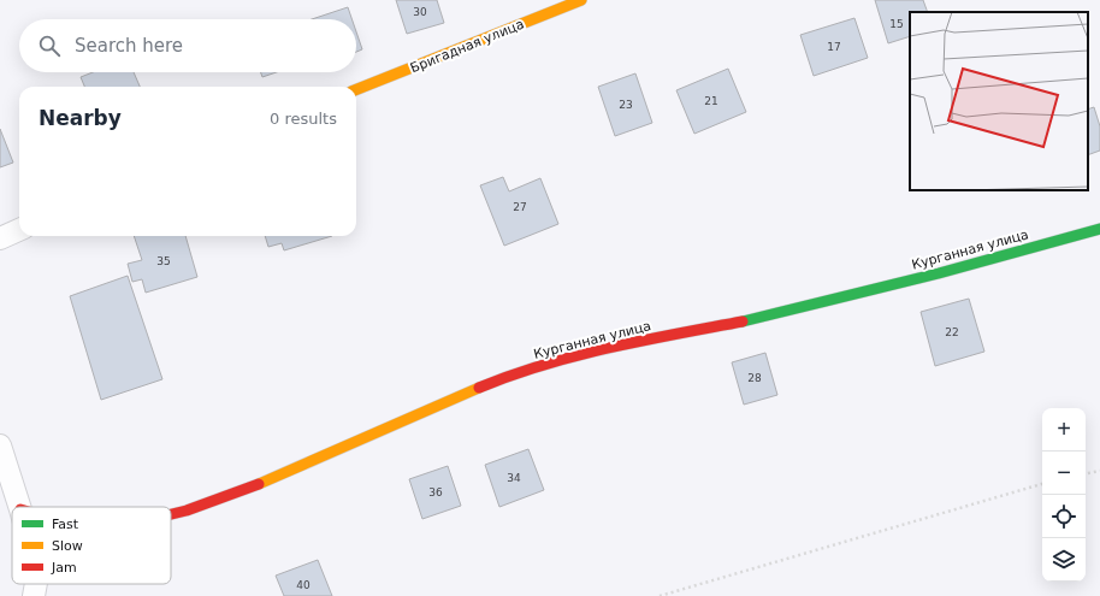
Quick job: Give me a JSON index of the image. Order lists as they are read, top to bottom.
{
  "streets": {
    "street": ["Бригадная улица", "Курганная улица"]
  },
  "house_numbers": [
    "30",
    "15",
    "17",
    "21",
    "23",
    "27",
    "35",
    "22",
    "28",
    "34",
    "36",
    "40"
  ],
  "legend": ["Fast", "Slow", "Jam"],
  "page": {
    "search": "Search here",
    "heading": ["Nearby", "0 results"],
    "map_buttons": ["+", "−"]
  }
}
